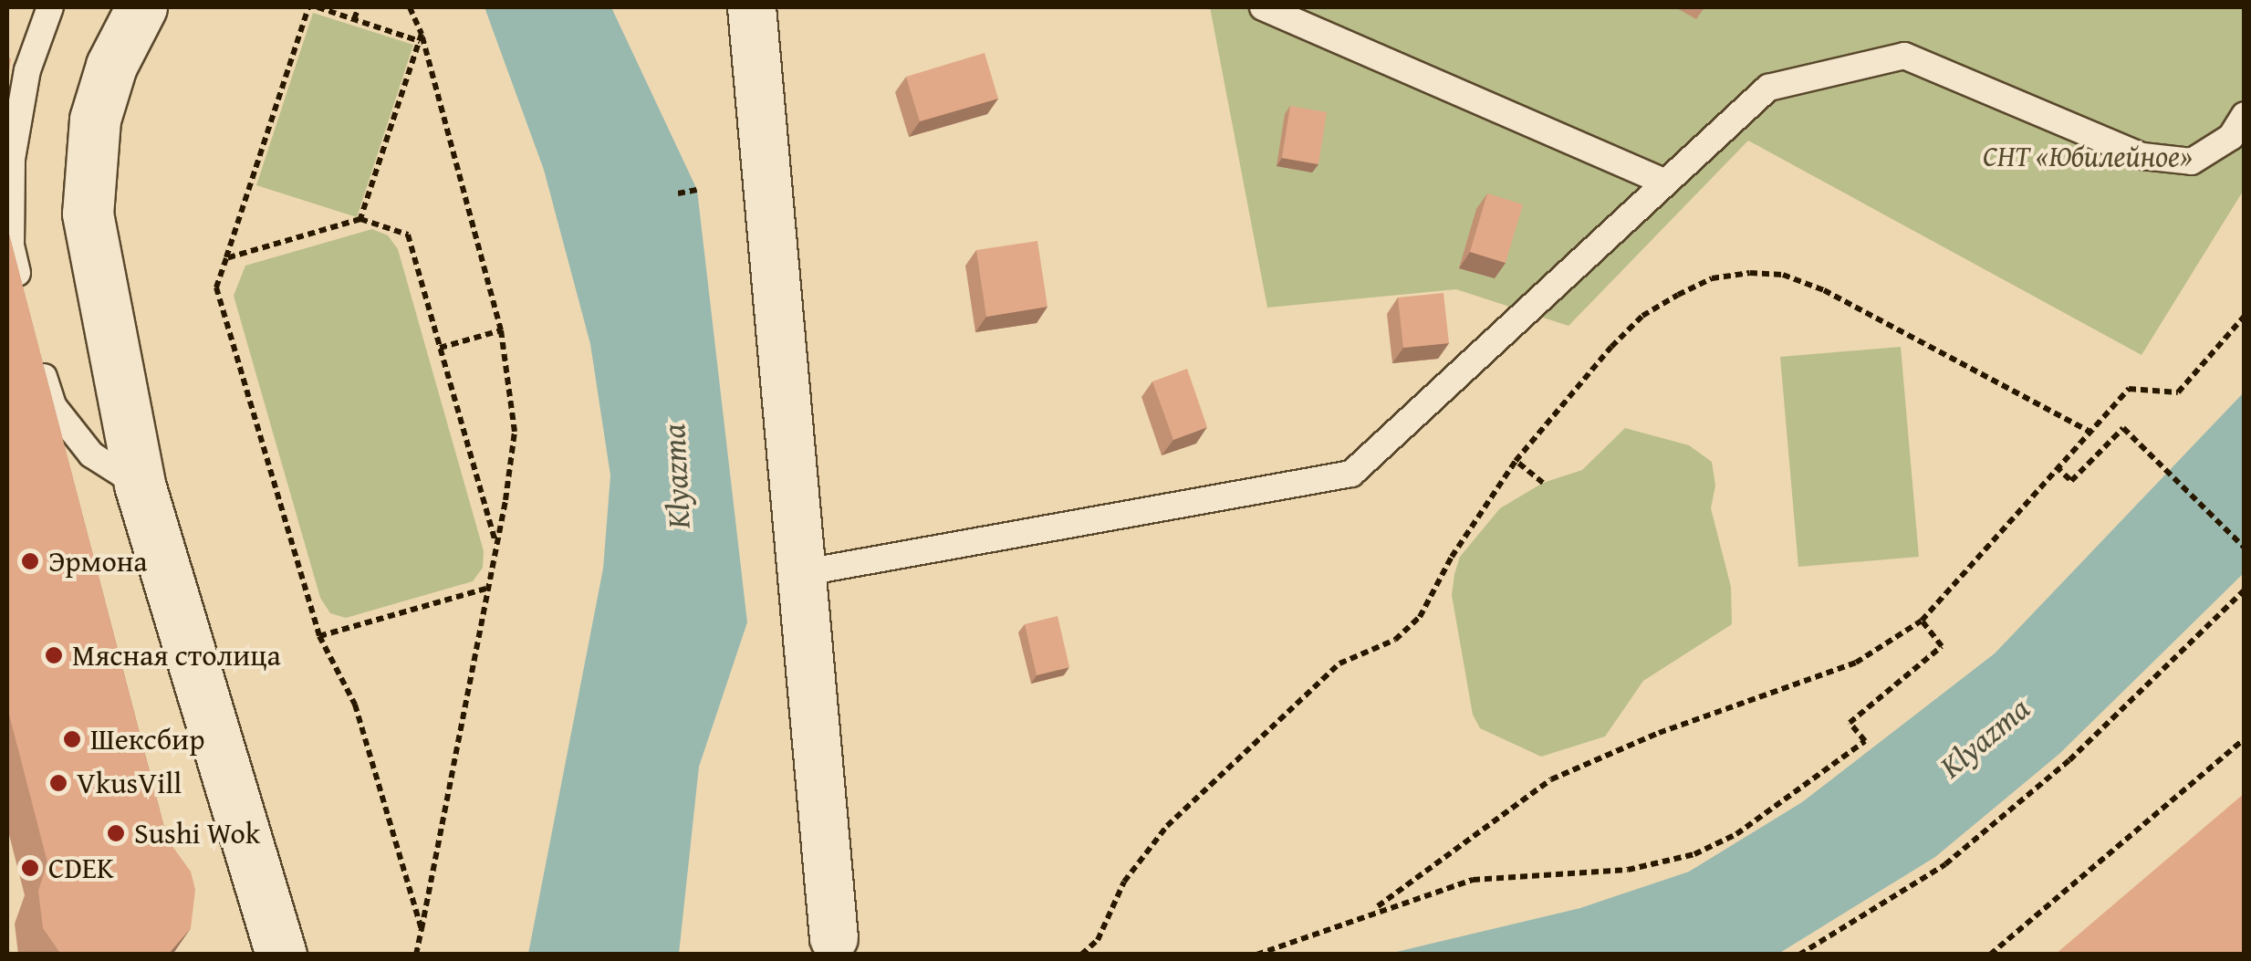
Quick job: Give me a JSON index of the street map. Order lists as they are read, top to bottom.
{
  "water": ["Klyazma"],
  "parks": ["СНТ «Юбилейное»"],
  "places": [
    "Эрмона",
    "Мясная столица",
    "Шексбир",
    "VkusVill",
    "Sushi Wok",
    "CDEK"
  ]
}
